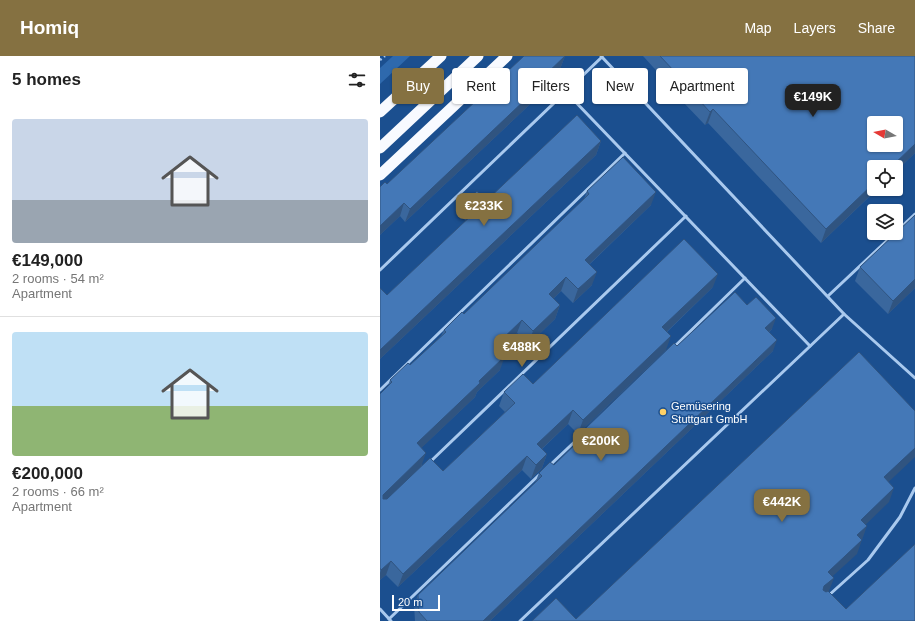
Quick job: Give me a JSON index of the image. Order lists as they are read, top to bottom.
{
  "places": ["Gemüsering Stuttgart GmbH"],
  "scale_bar": "20 m",
  "north": "left",
  "page": {
    "header": "Homiq",
    "nav": ["Map", "Layers", "Share"],
    "heading": "5 homes",
    "chip": [
      "Buy",
      "Rent",
      "Filters",
      "New",
      "Apartment"
    ],
    "price": [
      "€149K",
      "€233K",
      "€488K",
      "€200K",
      "€442K"
    ],
    "list": [
      {
        "name": "€149,000",
        "note": "2 rooms · 54 m² · Apartment"
      },
      {
        "name": "€200,000",
        "note": "2 rooms · 66 m² · Apartment"
      }
    ],
    "scale": "20 m"
  }
}
